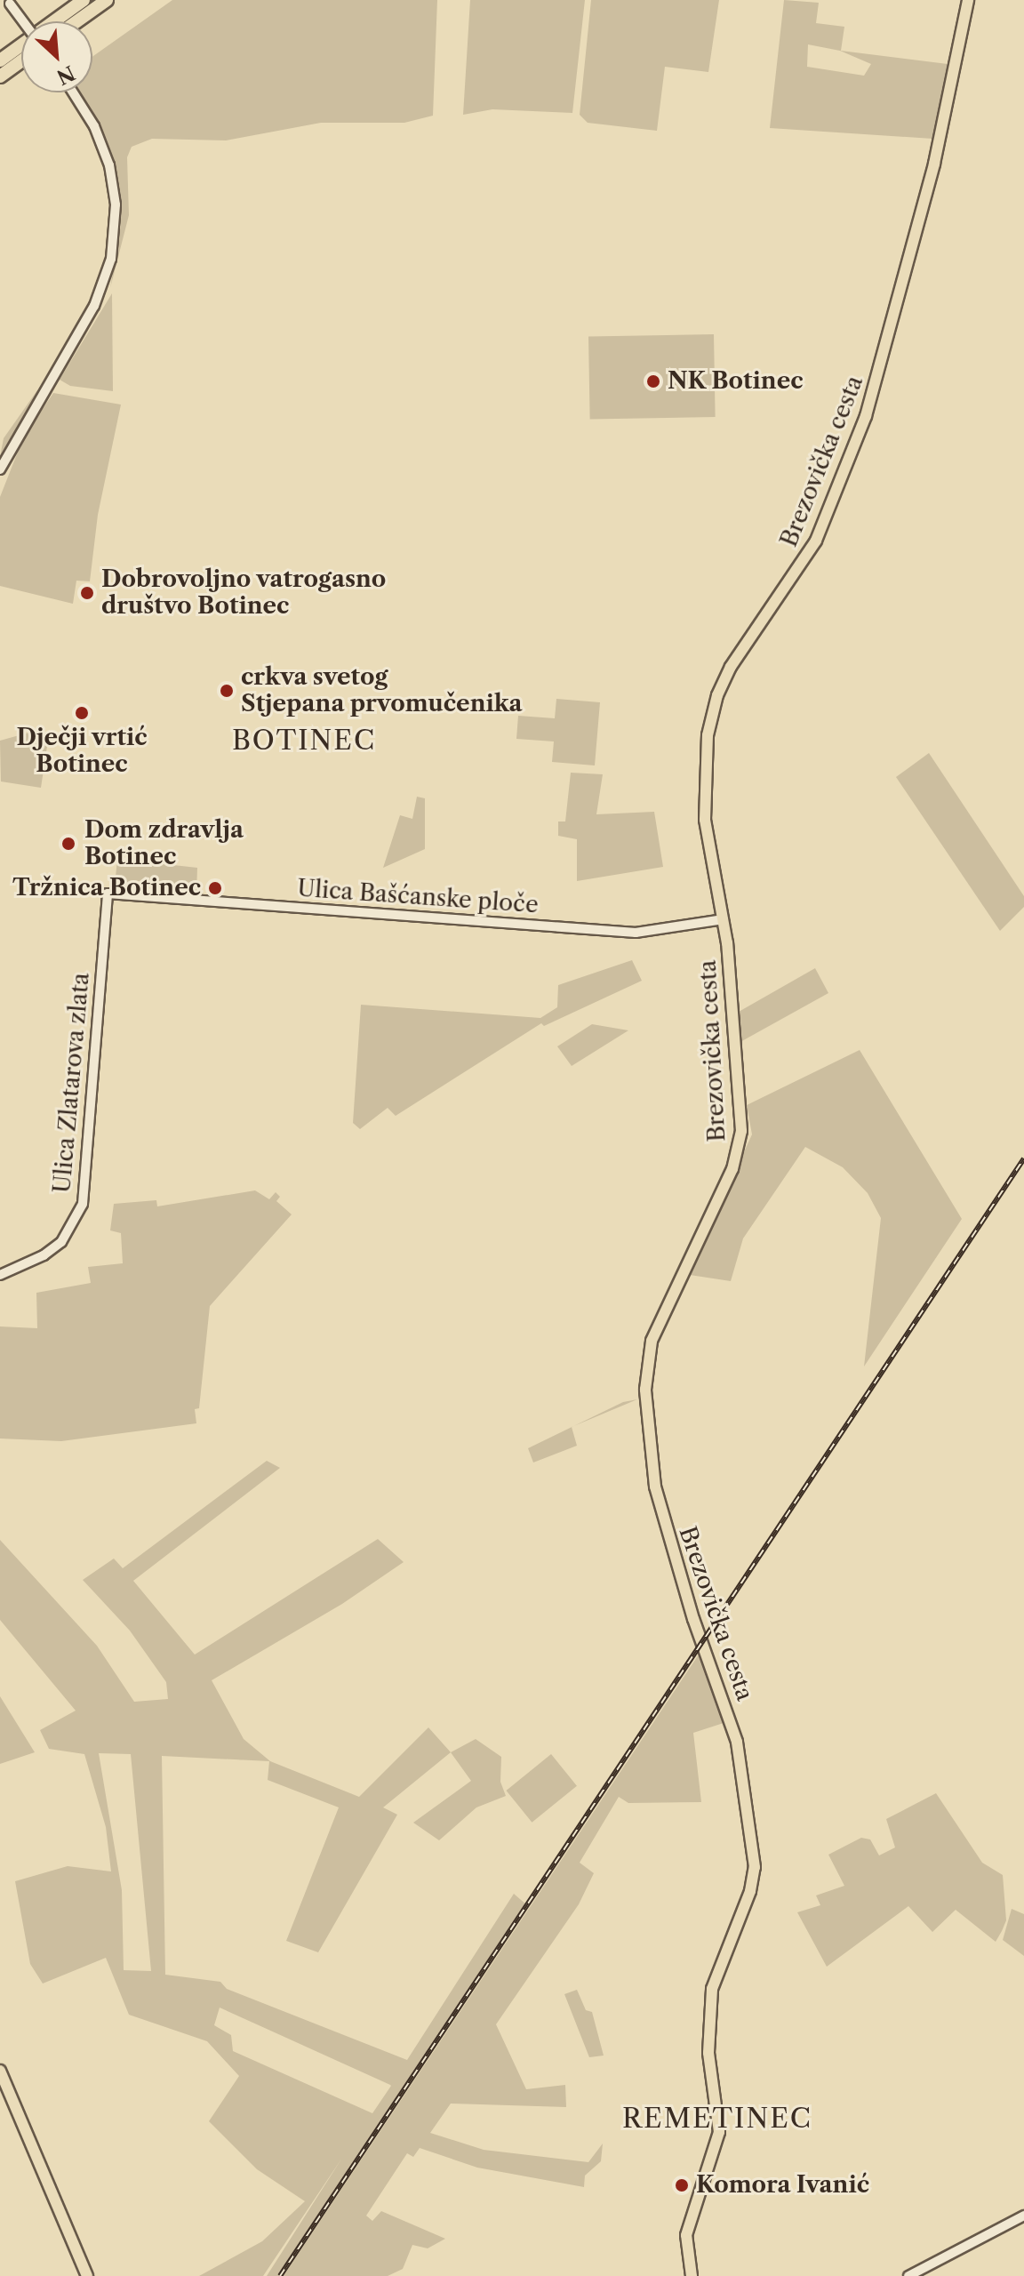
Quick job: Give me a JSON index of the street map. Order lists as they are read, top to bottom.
{
  "streets": {
    "main road": ["Brezovička cesta"],
    "street": ["Ulica Bašćanske ploče", "Ulica Zlatarova zlata"]
  },
  "crossings": [
    ["Brezovička cesta", "Ulica Bašćanske ploče"],
    ["Ulica Bašćanske ploče", "Ulica Zlatarova zlata"]
  ],
  "districts": ["BOTINEC", "REMETINEC"],
  "places": [
    "NK Botinec",
    "Dobrovoljno vatrogasno društvo Botinec",
    "crkva svetog Stjepana prvomučenika",
    "Dječji vrtić Botinec",
    "Dom zdravlja Botinec",
    "Tržnica Botinec",
    "Komora Ivanić"
  ],
  "north": "bottom right"
}
